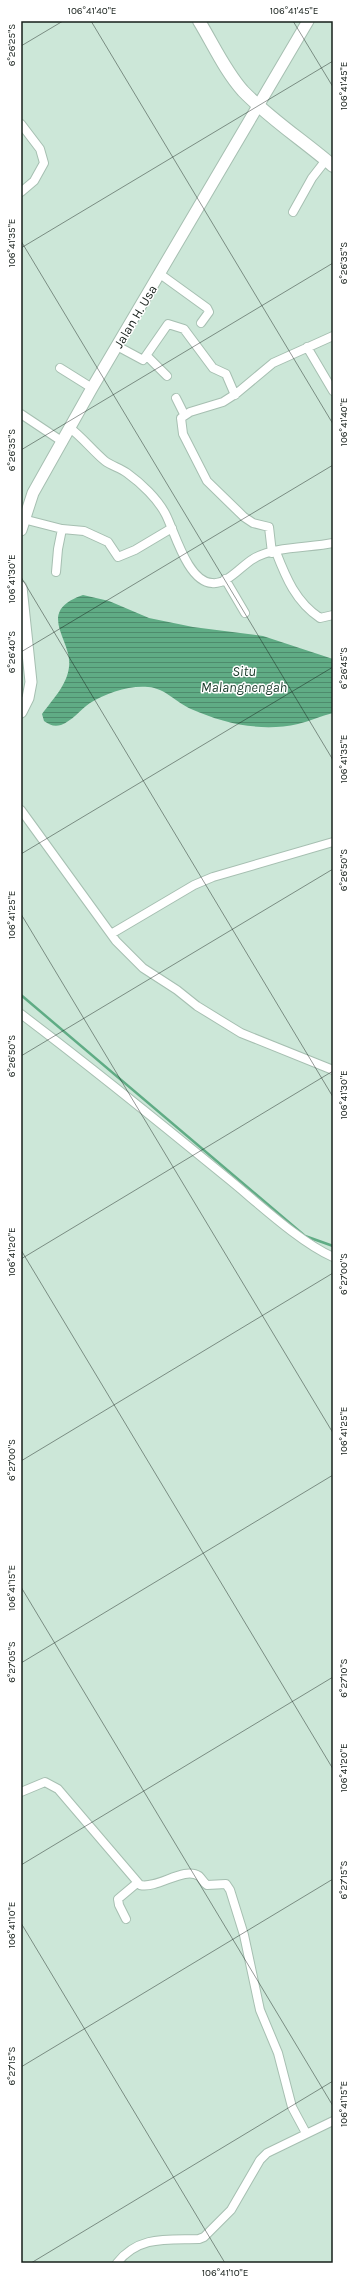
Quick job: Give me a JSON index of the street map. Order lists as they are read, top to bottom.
{
  "streets": {
    "street": ["Jalan H. Usa"]
  },
  "water": ["Situ Malangnengah"],
  "coordinates": [
    "106°41'40\"E",
    "106°41'45\"E",
    "6°26'25\"S",
    "106°41'35\"E",
    "6°26'35\"S",
    "106°41'30\"E",
    "6°26'40\"S",
    "6°26'45\"S",
    "6°26'50\"S",
    "106°41'25\"E",
    "106°41'20\"E",
    "6°27'00\"S",
    "106°41'15\"E",
    "6°27'05\"S",
    "6°27'10\"S",
    "6°27'15\"S",
    "106°41'10\"E"
  ]
}
